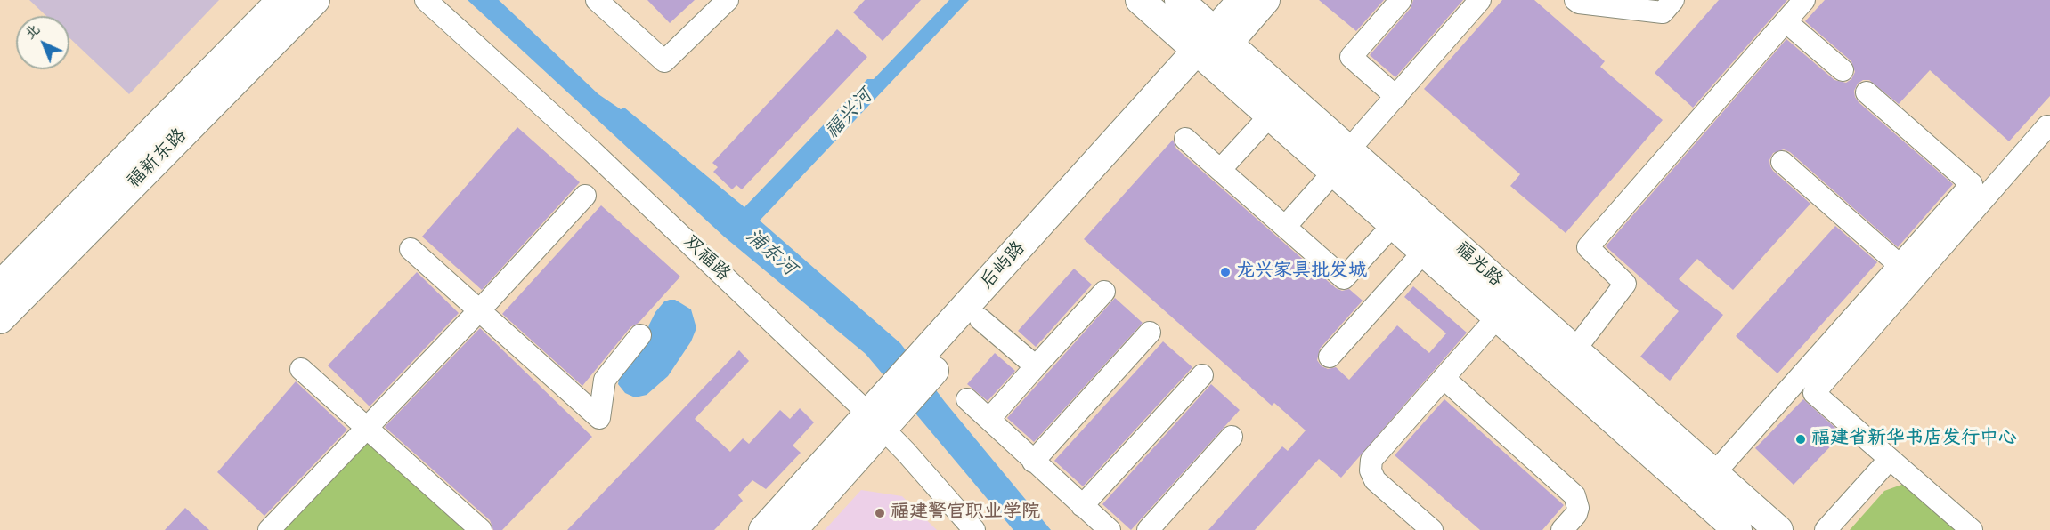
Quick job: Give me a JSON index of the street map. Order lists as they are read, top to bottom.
{
  "streets": {
    "main road": ["福新东路", "福光路", "后屿路"],
    "street": ["双福路"]
  },
  "crossings": [
    ["福光路", "后屿路"]
  ],
  "water": ["福兴河", "浦东河"],
  "places": ["龙兴家具批发城", "福建省新华书店发行中心", "福建警官职业学院"],
  "north": "top left"
}
